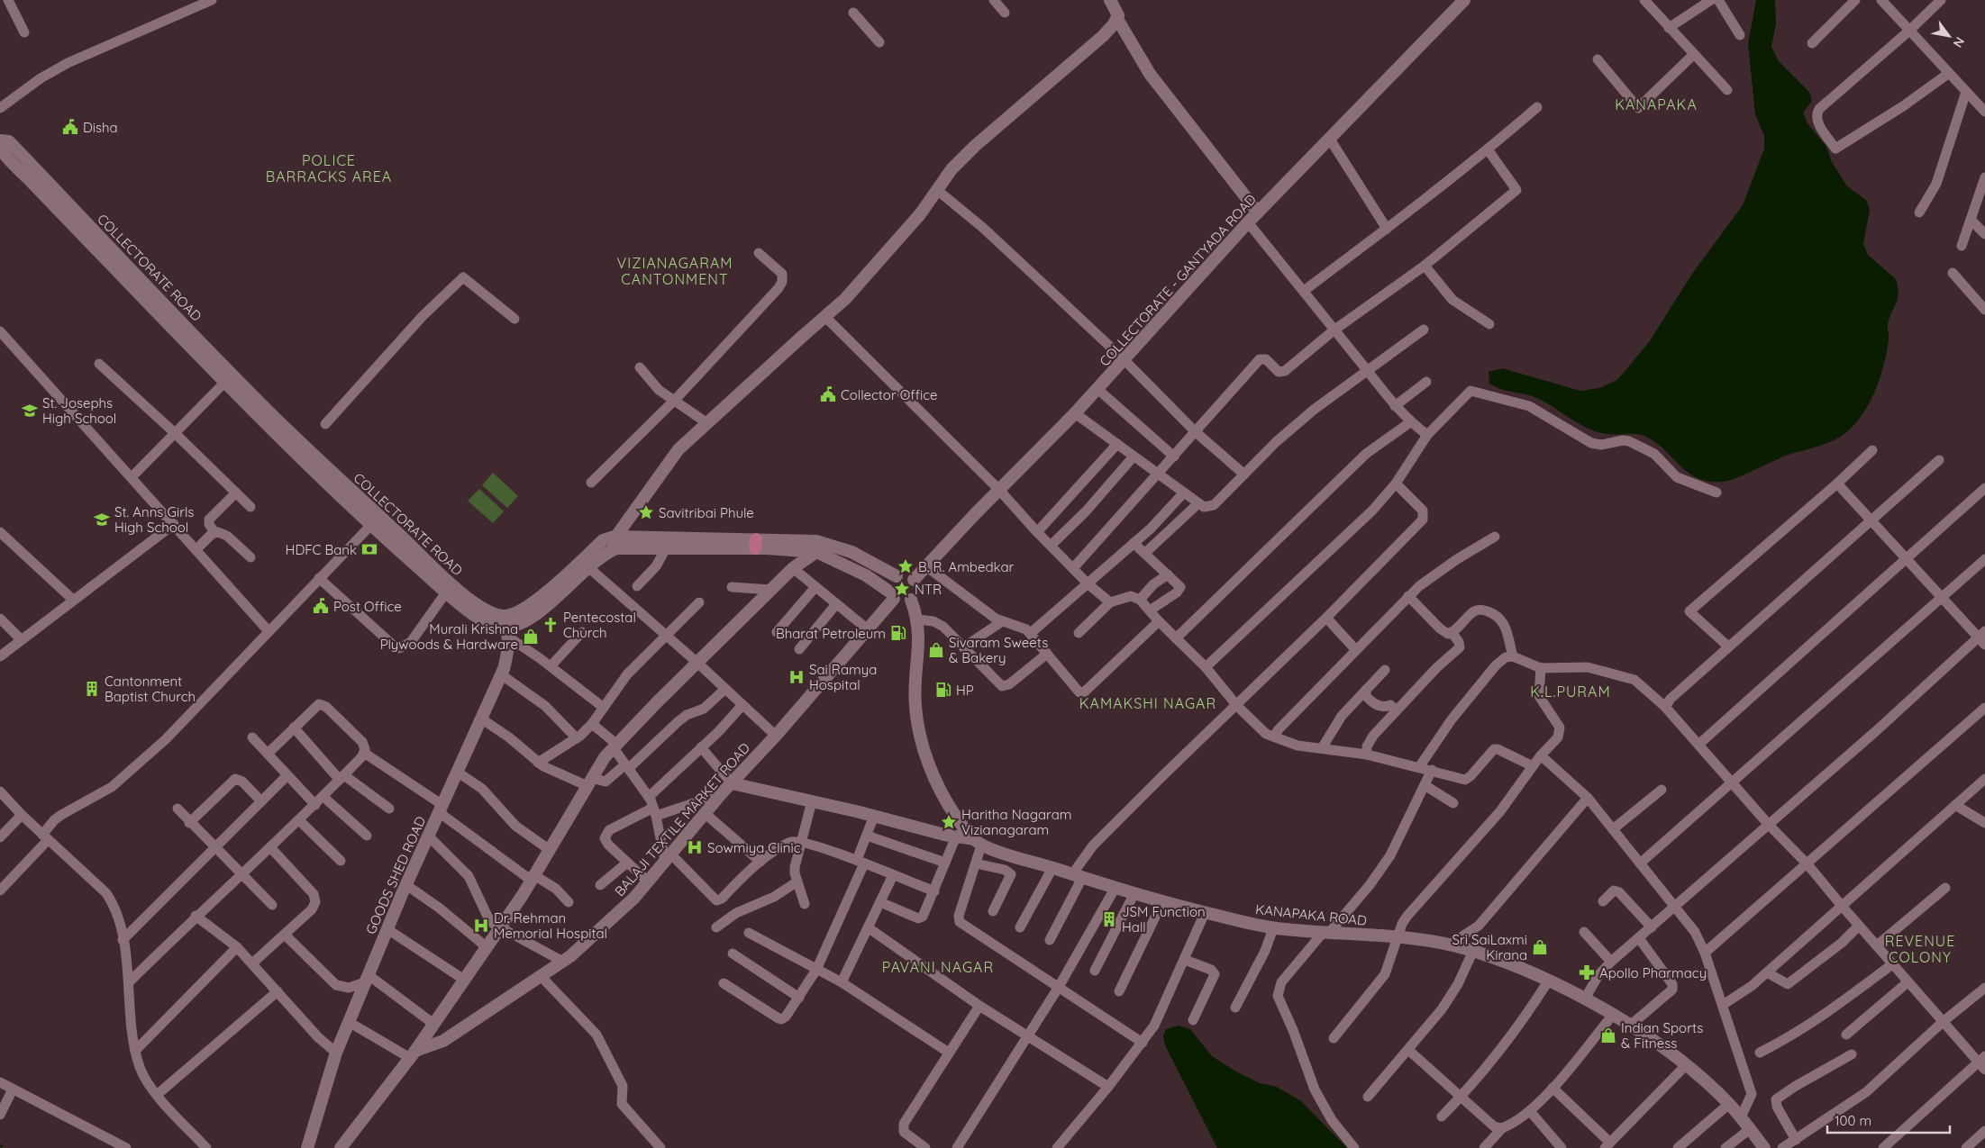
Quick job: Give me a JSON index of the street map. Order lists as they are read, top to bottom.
{
  "streets": {
    "street": [
      "COLLECTORATE ROAD",
      "COLLECTORATE - GANTYADA ROAD",
      "BALAJI TEXTILE MARKET ROAD",
      "GOODS SHED ROAD",
      "KANAPAKA ROAD"
    ]
  },
  "crossings": [
    ["COLLECTORATE ROAD", "COLLECTORATE - GANTYADA ROAD"],
    ["COLLECTORATE ROAD", "BALAJI TEXTILE MARKET ROAD"],
    ["COLLECTORATE ROAD", "GOODS SHED ROAD"],
    ["COLLECTORATE - GANTYADA ROAD", "BALAJI TEXTILE MARKET ROAD"],
    ["BALAJI TEXTILE MARKET ROAD", "KANAPAKA ROAD"]
  ],
  "districts": [
    "KANAPAKA",
    "POLICE BARRACKS AREA",
    "VIZIANAGARAM CANTONMENT",
    "K.L.PURAM",
    "KAMAKSHI NAGAR",
    "REVENUE COLONY",
    "PAVANI NAGAR"
  ],
  "places": {
    "public building": ["Disha", "Collector Office", "Post Office"],
    "school or university": ["St. Josephs High School", "St. Anns Girls High School"],
    "place": [
      "Savitribai Phule",
      "B. R. Ambedkar",
      "NTR",
      "Haritha Nagaram Vizianagaram"
    ],
    "bank": ["HDFC Bank"],
    "church": ["Pentecostal Church"],
    "fuel station": ["Bharat Petroleum", "HP"],
    "shop": [
      "Murali Krishna Plywoods & Hardware",
      "Sivaram Sweets & Bakery",
      "Sri SaiLaxmi Kirana",
      "Indian Sports & Fitness"
    ],
    "hospital": ["Sai Ramya Hospital", "Sowmiya Clinic", "Dr. Rehman Memorial Hospital"],
    "building": ["Cantonment Baptist Church", "JSM Function Hall"],
    "pharmacy": ["Apollo Pharmacy"]
  },
  "scale_bar": "100 m",
  "north": "bottom right"
}
